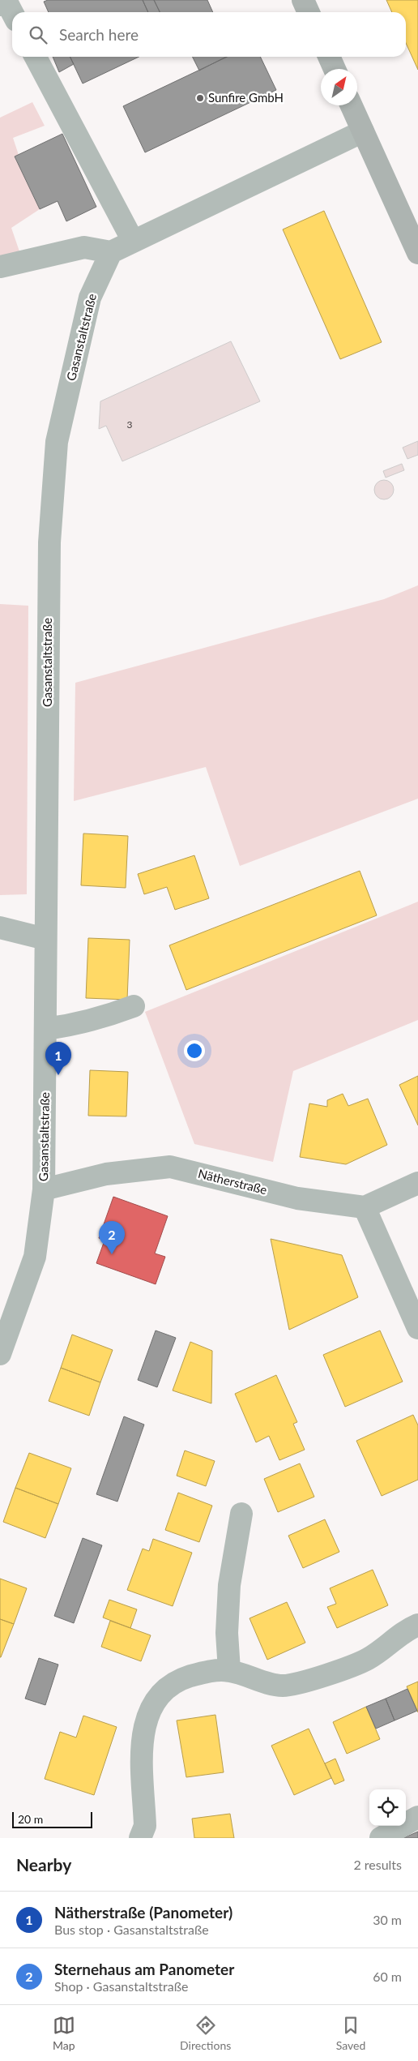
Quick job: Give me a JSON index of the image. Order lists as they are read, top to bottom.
{
  "streets": {
    "street": ["Gasanstaltstraße", "Nätherstraße"]
  },
  "crossings": [
    ["Gasanstaltstraße", "Nätherstraße"]
  ],
  "places": ["Sunfire GmbH"],
  "house_numbers": ["3"],
  "scale_bar": "20 m",
  "north": "top right",
  "page": {
    "search": "Search here",
    "pins": ["1", "2"],
    "scale": "20 m",
    "heading": ["Nearby", "2 results"],
    "list": [
      {
        "mark": "1",
        "name": "Nätherstraße (Panometer)",
        "note": "Bus stop · Gasanstaltstraße",
        "value": "30 m"
      },
      {
        "mark": "2",
        "name": "Sternehaus am Panometer",
        "note": "Shop · Gasanstaltstraße",
        "value": "60 m"
      }
    ],
    "nav": ["Map", "Directions", "Saved"]
  }
}
